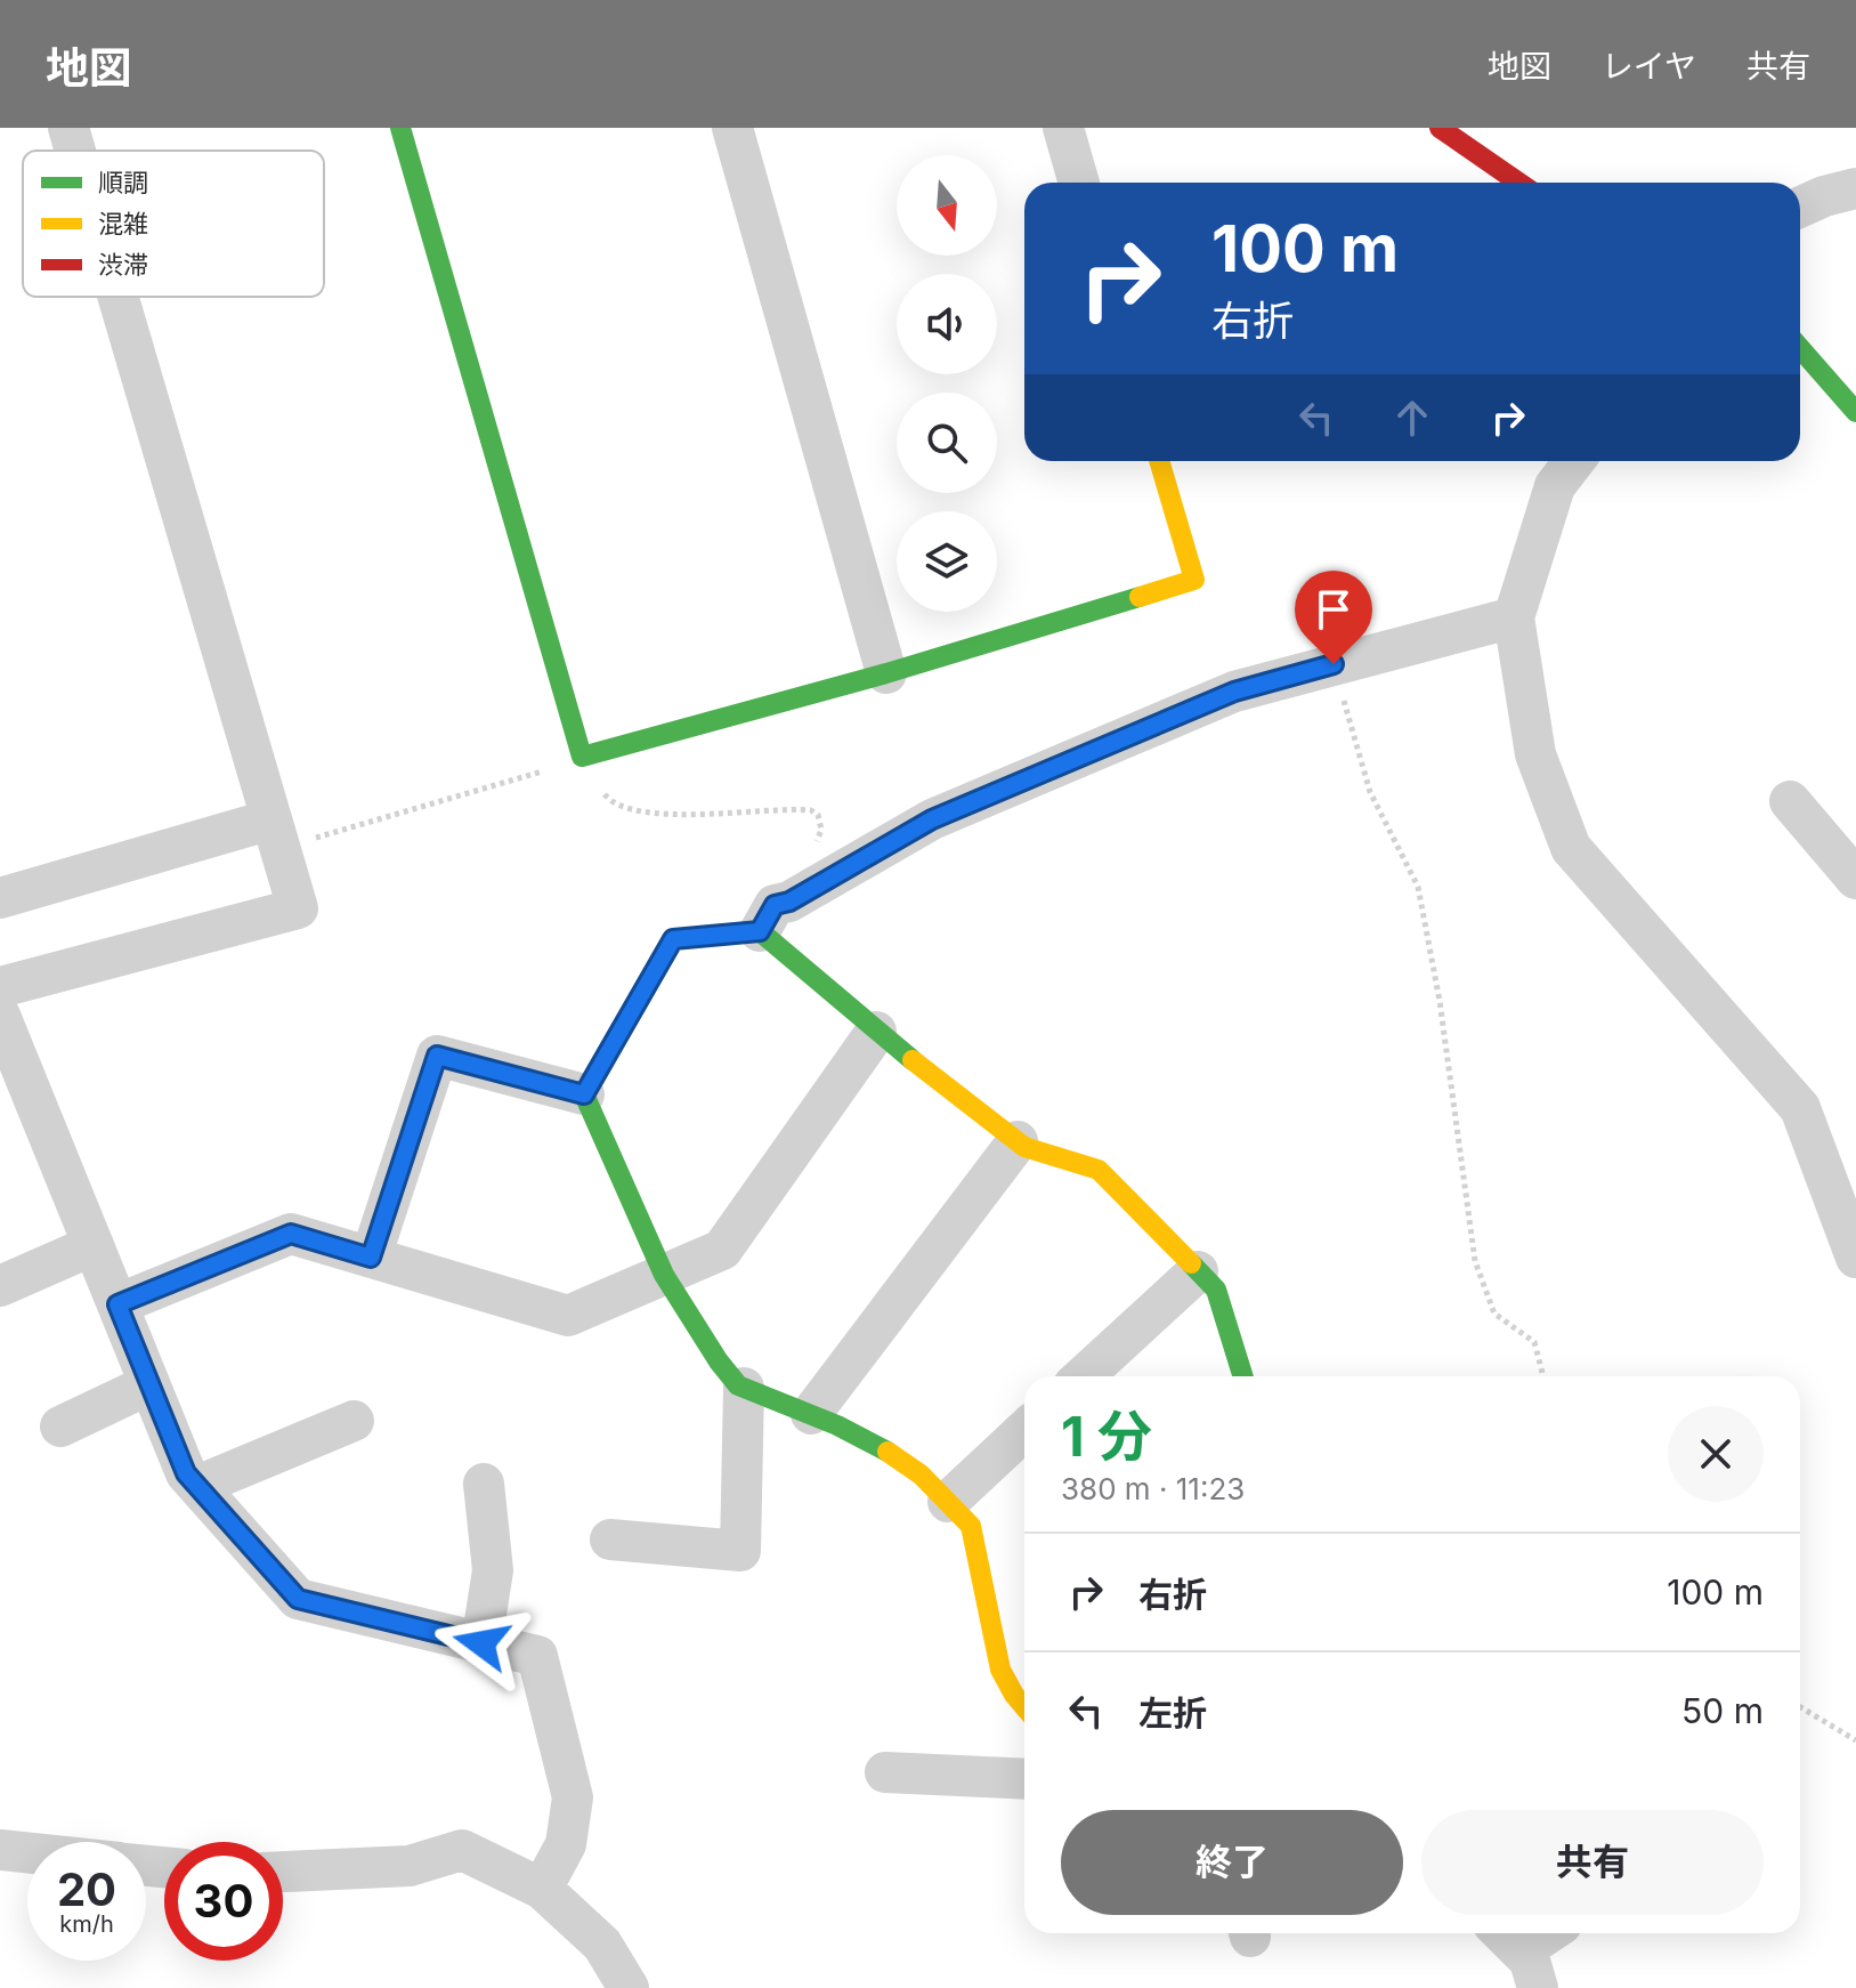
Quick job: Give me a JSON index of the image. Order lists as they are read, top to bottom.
{
  "legend": ["順調", "混雑", "渋滞"],
  "north": "bottom",
  "page": {
    "header": "地図",
    "nav": ["地図", "レイヤ", "共有"],
    "turn": ["100 m", "右折"],
    "heading": ["1 分", "380 m · 11:23"],
    "list": [
      {
        "name": "右折",
        "value": "100 m"
      },
      {
        "name": "左折",
        "value": "50 m"
      }
    ],
    "buttons": ["終了", "共有"],
    "speed": "20 km/h",
    "limit": "30"
  }
}
